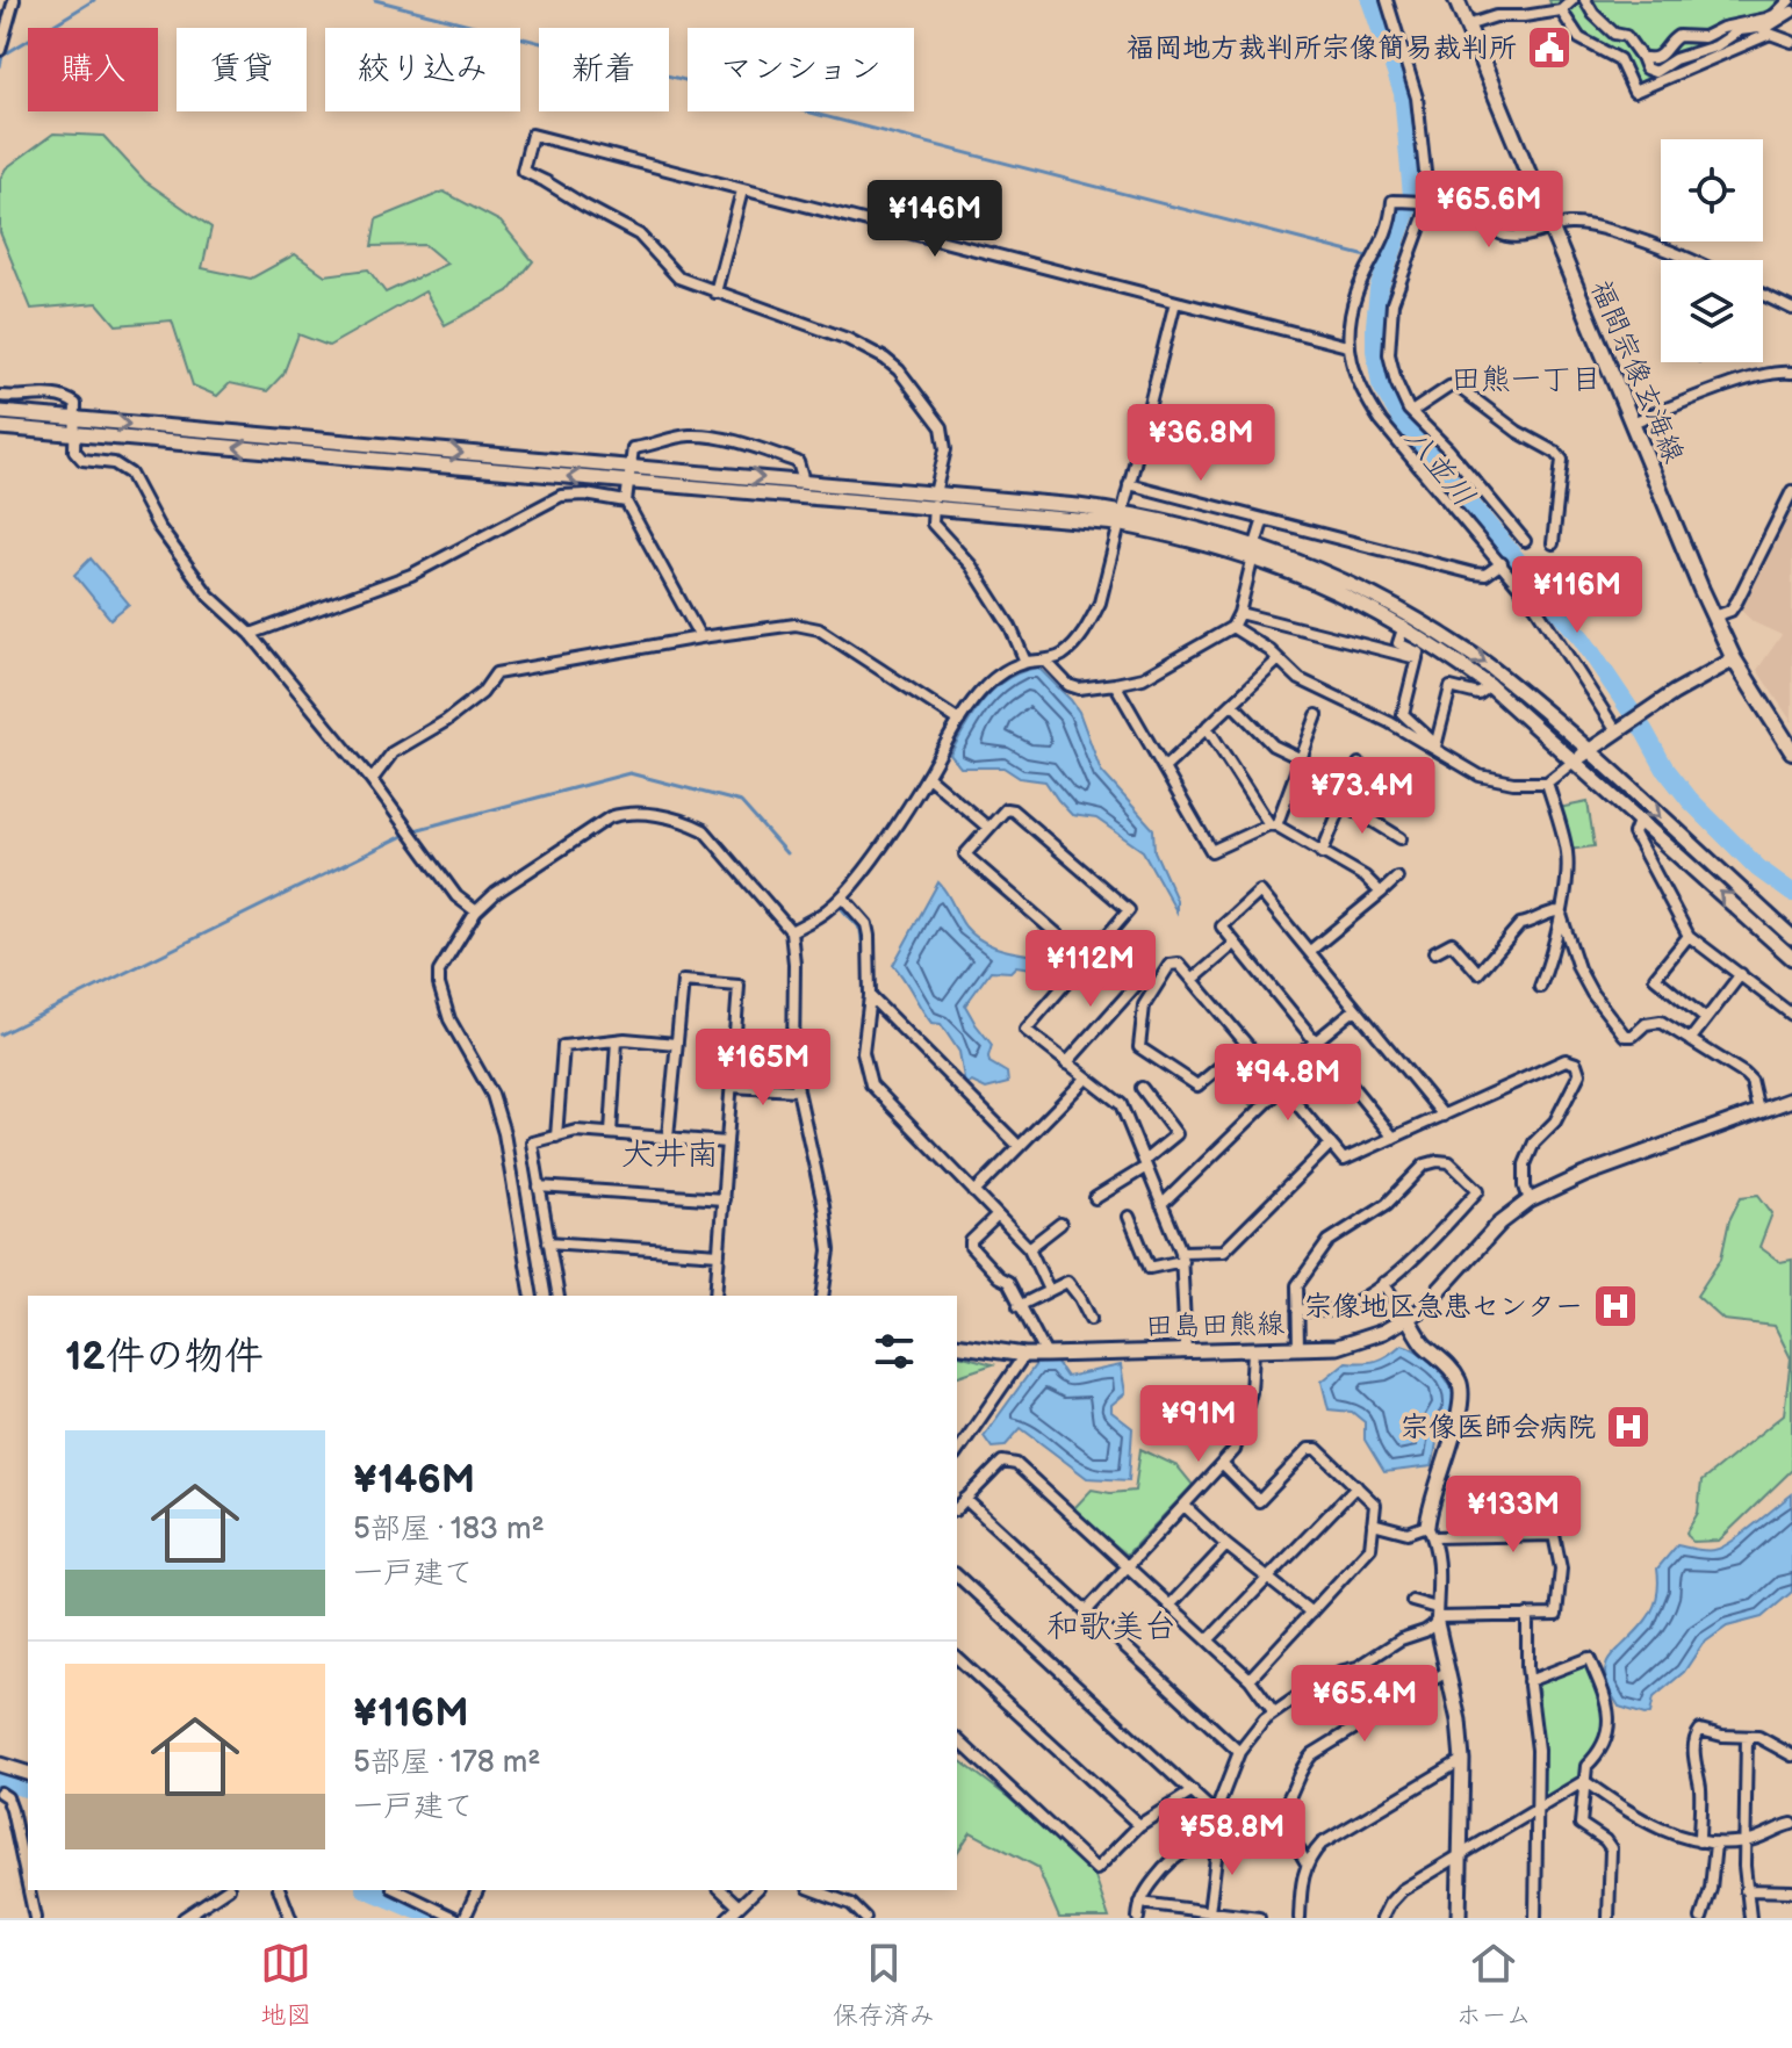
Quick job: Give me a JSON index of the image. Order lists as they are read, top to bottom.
{
  "streets": {
    "main road": ["福間宗像玄海線"],
    "street": ["田島田熊線"]
  },
  "districts": ["田熊一丁目", "大井南", "和歌美台"],
  "water": ["八並川"],
  "places": {
    "public building": ["福岡地方裁判所宗像簡易裁判所"],
    "hospital": ["宗像地区急患センター", "宗像医師会病院"]
  },
  "page": {
    "chip": [
      "購入",
      "賃貸",
      "絞り込み",
      "新着",
      "マンション"
    ],
    "price": [
      "¥65.6M",
      "¥146M",
      "¥36.8M",
      "¥116M",
      "¥73.4M",
      "¥112M",
      "¥165M",
      "¥94.8M",
      "¥91M",
      "¥133M",
      "¥65.4M",
      "¥58.8M"
    ],
    "heading": "12件の物件",
    "list": [
      {
        "name": "¥146M",
        "note": "5部屋 · 183 m² · 一戸建て"
      },
      {
        "name": "¥116M",
        "note": "5部屋 · 178 m² · 一戸建て"
      }
    ],
    "tabs": ["地図", "保存済み", "ホーム"]
  }
}
